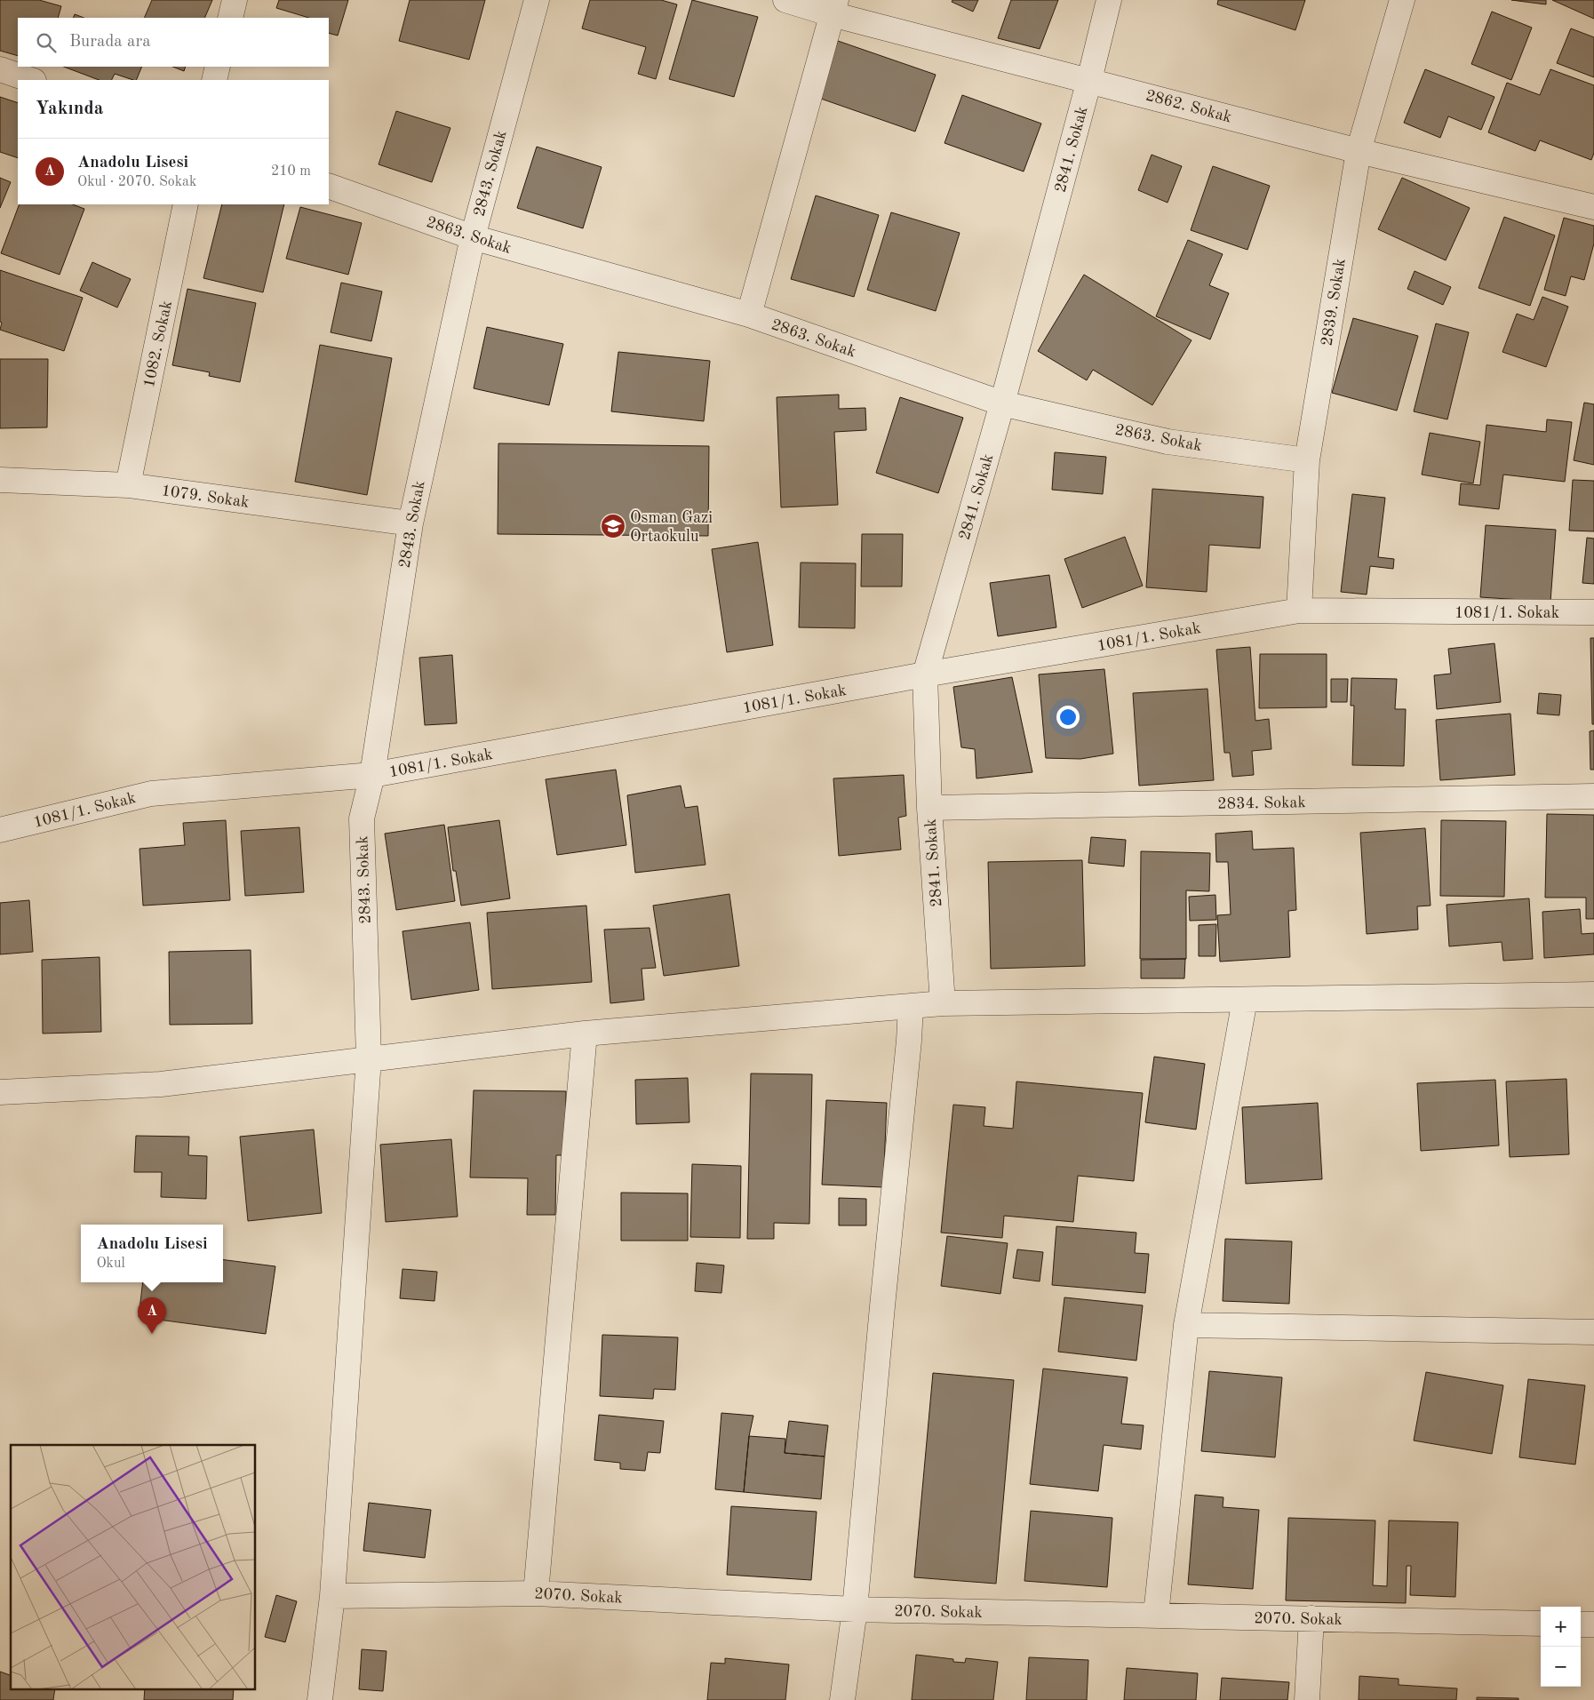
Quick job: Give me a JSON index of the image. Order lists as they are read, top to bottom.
{
  "streets": {
    "street": [
      "2862. Sokak",
      "2841. Sokak",
      "2843. Sokak",
      "2863. Sokak",
      "2839. Sokak",
      "1082. Sokak",
      "1079. Sokak",
      "1081/1. Sokak",
      "2834. Sokak",
      "2070. Sokak"
    ]
  },
  "crossings": [
    ["2862. Sokak", "2841. Sokak"],
    ["2862. Sokak", "2839. Sokak"],
    ["2841. Sokak", "2863. Sokak"],
    ["2841. Sokak", "1081/1. Sokak"],
    ["2841. Sokak", "2834. Sokak"],
    ["2843. Sokak", "2863. Sokak"],
    ["2843. Sokak", "1079. Sokak"],
    ["2843. Sokak", "1081/1. Sokak"],
    ["2843. Sokak", "2070. Sokak"],
    ["2863. Sokak", "2839. Sokak"],
    ["2839. Sokak", "1081/1. Sokak"],
    ["1082. Sokak", "1079. Sokak"]
  ],
  "places": {
    "school or university": ["Osman Gazi Ortaokulu"]
  },
  "page": {
    "search": "Burada ara",
    "heading": "Yakında",
    "list": [
      {
        "mark": "A",
        "name": "Anadolu Lisesi",
        "note": "Okul · 2070. Sokak",
        "value": "210 m"
      }
    ],
    "popup": ["Anadolu Lisesi", "Okul"],
    "pins": "A",
    "map_buttons": ["+", "−"]
  }
}
